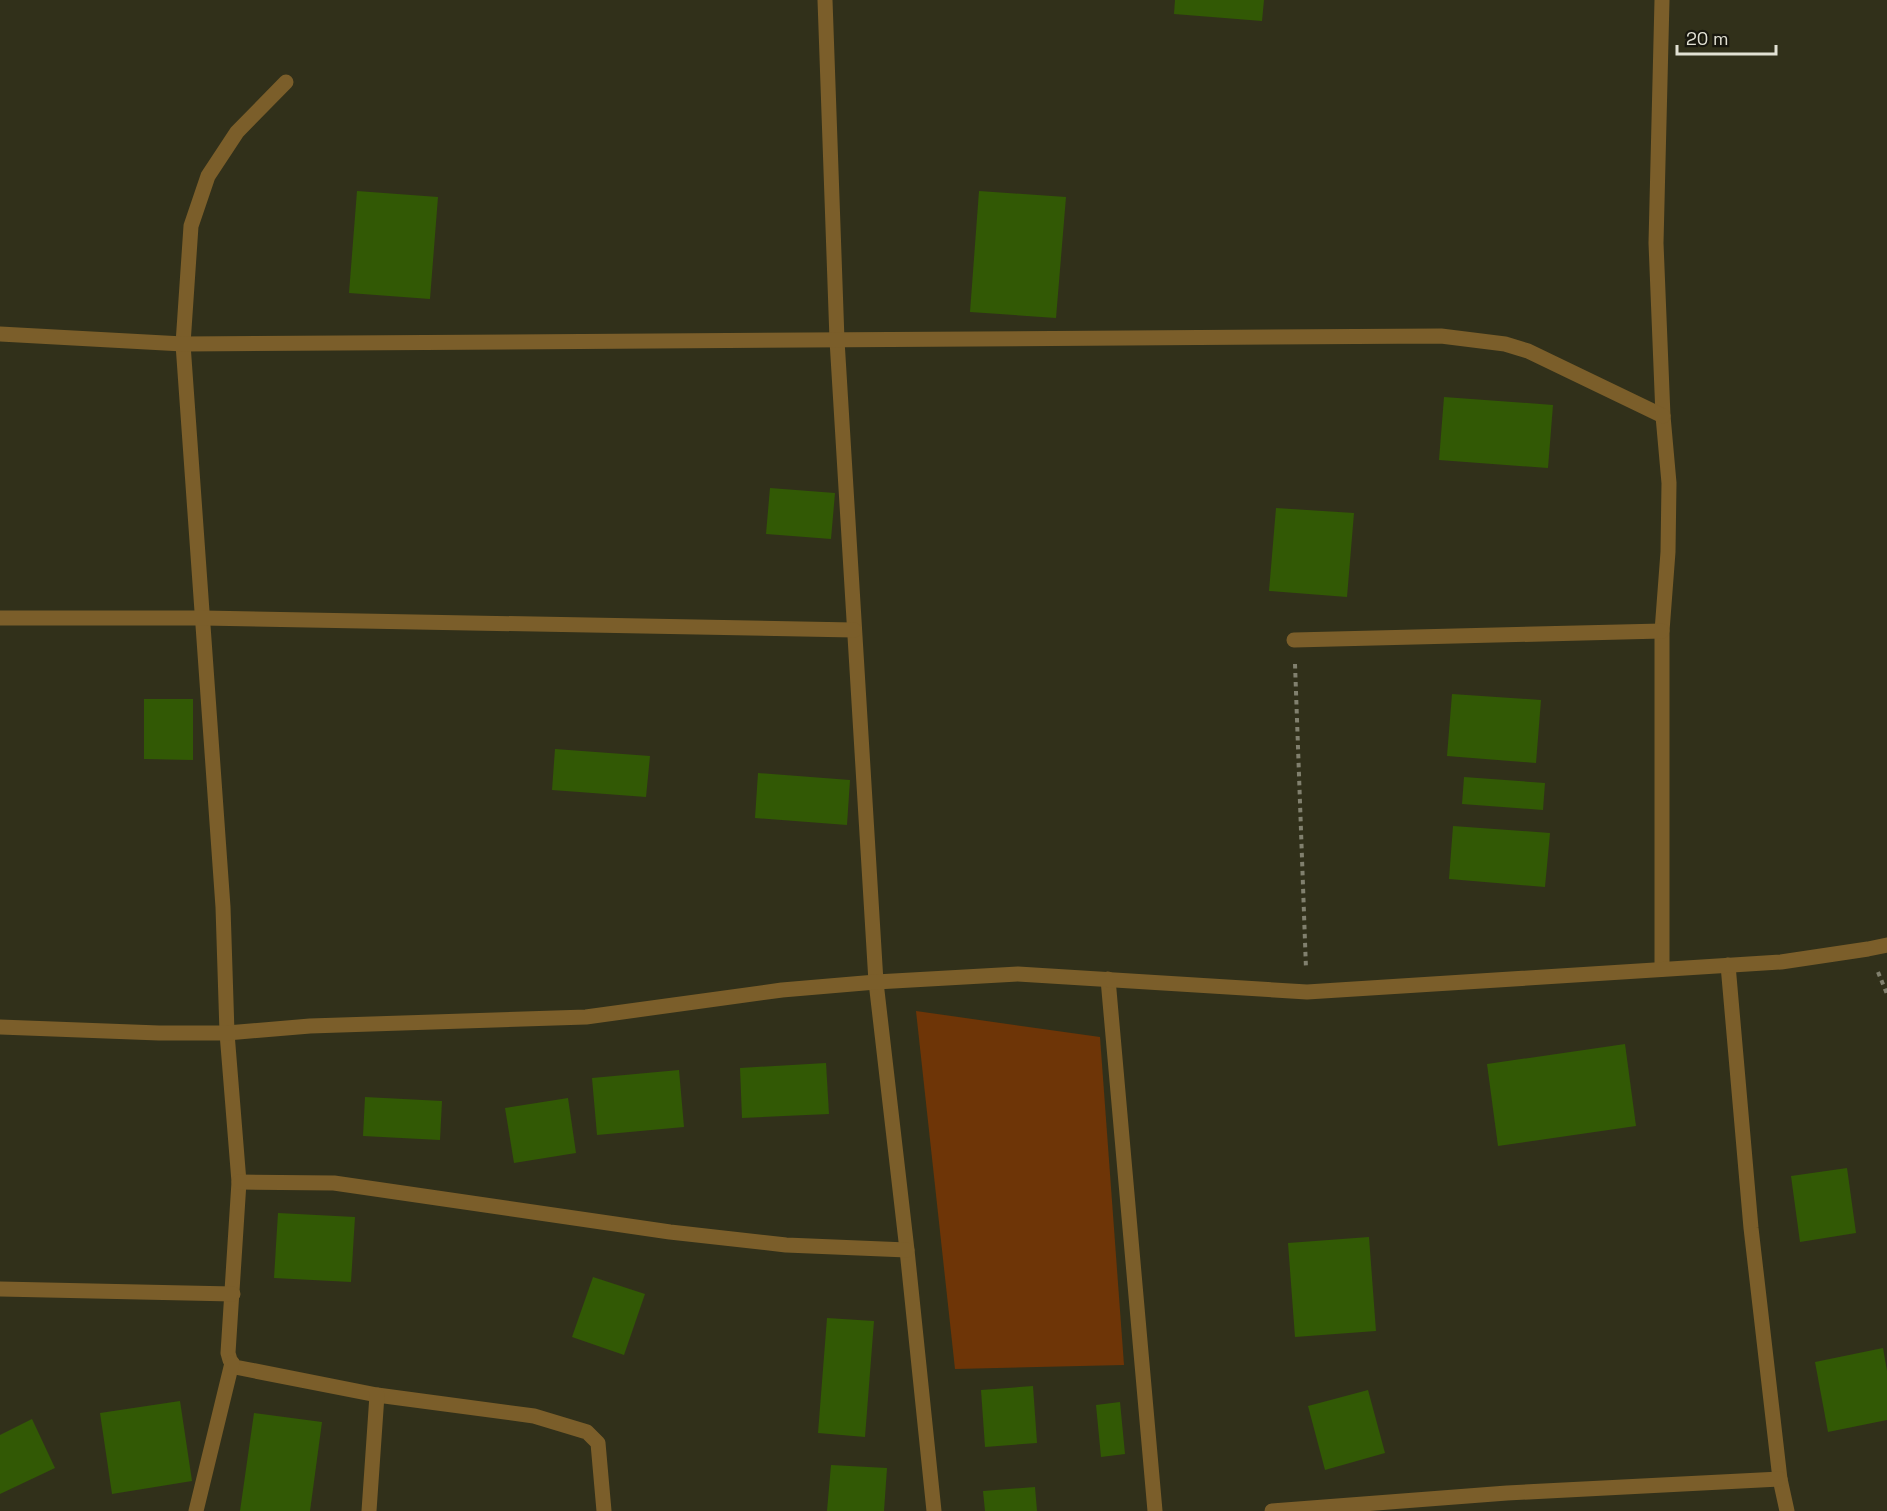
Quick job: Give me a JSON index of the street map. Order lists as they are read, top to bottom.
{
  "scale_bar": "20 m"
}
